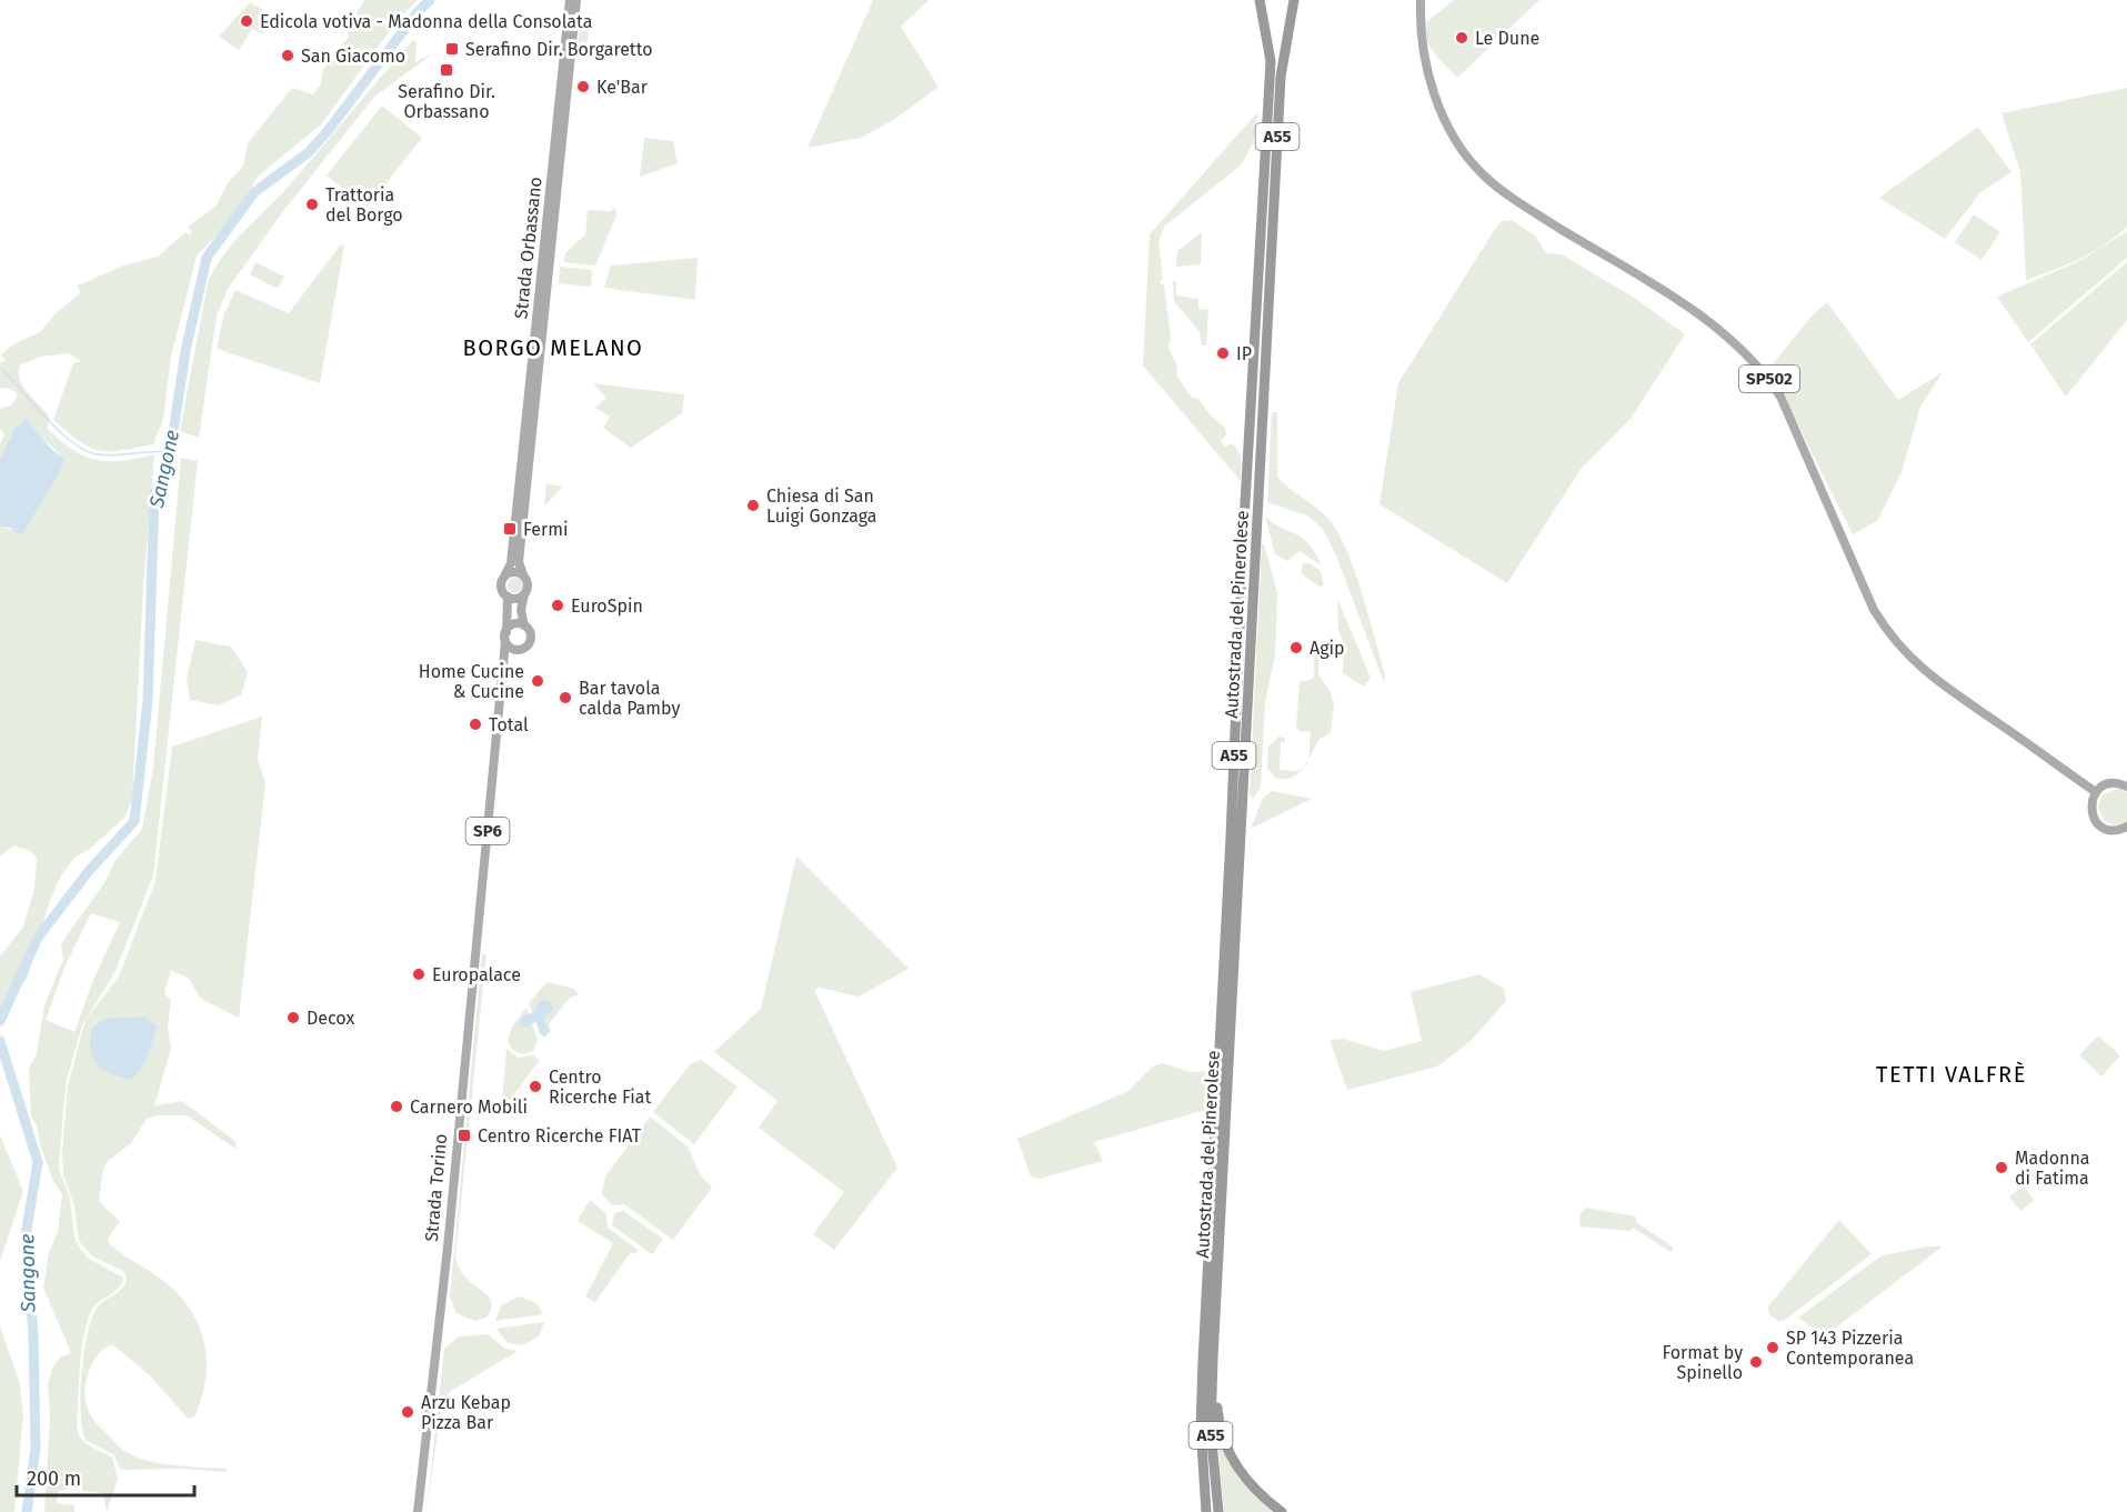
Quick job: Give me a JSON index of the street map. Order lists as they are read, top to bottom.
{
  "streets": {
    "highway": ["A55", "Autostrada del Pinerolese"],
    "main road": [
      "Strada Orbassano",
      "SP502",
      "SP6",
      "Strada Torino"
    ]
  },
  "districts": ["BORGO MELANO", "TETTI VALFRÈ"],
  "water": ["Sangone"],
  "places": {
    "other": [
      "Edicola votiva - Madonna della Consolata",
      "Le Dune",
      "San Giacomo",
      "Ke'Bar",
      "Trattoria del Borgo",
      "IP",
      "Chiesa di San Luigi Gonzaga",
      "EuroSpin",
      "Agip",
      "Home Cucine & Cucine",
      "Bar tavola calda Pamby",
      "Total",
      "Europalace",
      "Decox",
      "Centro Ricerche Fiat",
      "Carnero Mobili",
      "Madonna di Fatima",
      "SP 143 Pizzeria Contemporanea",
      "Format by Spinello",
      "Arzu Kebap Pizza Bar"
    ],
    "transit": [
      "Serafino Dir. Borgaretto",
      "Serafino Dir. Orbassano",
      "Fermi",
      "Centro Ricerche FIAT"
    ]
  },
  "scale_bar": "200 m"
}
